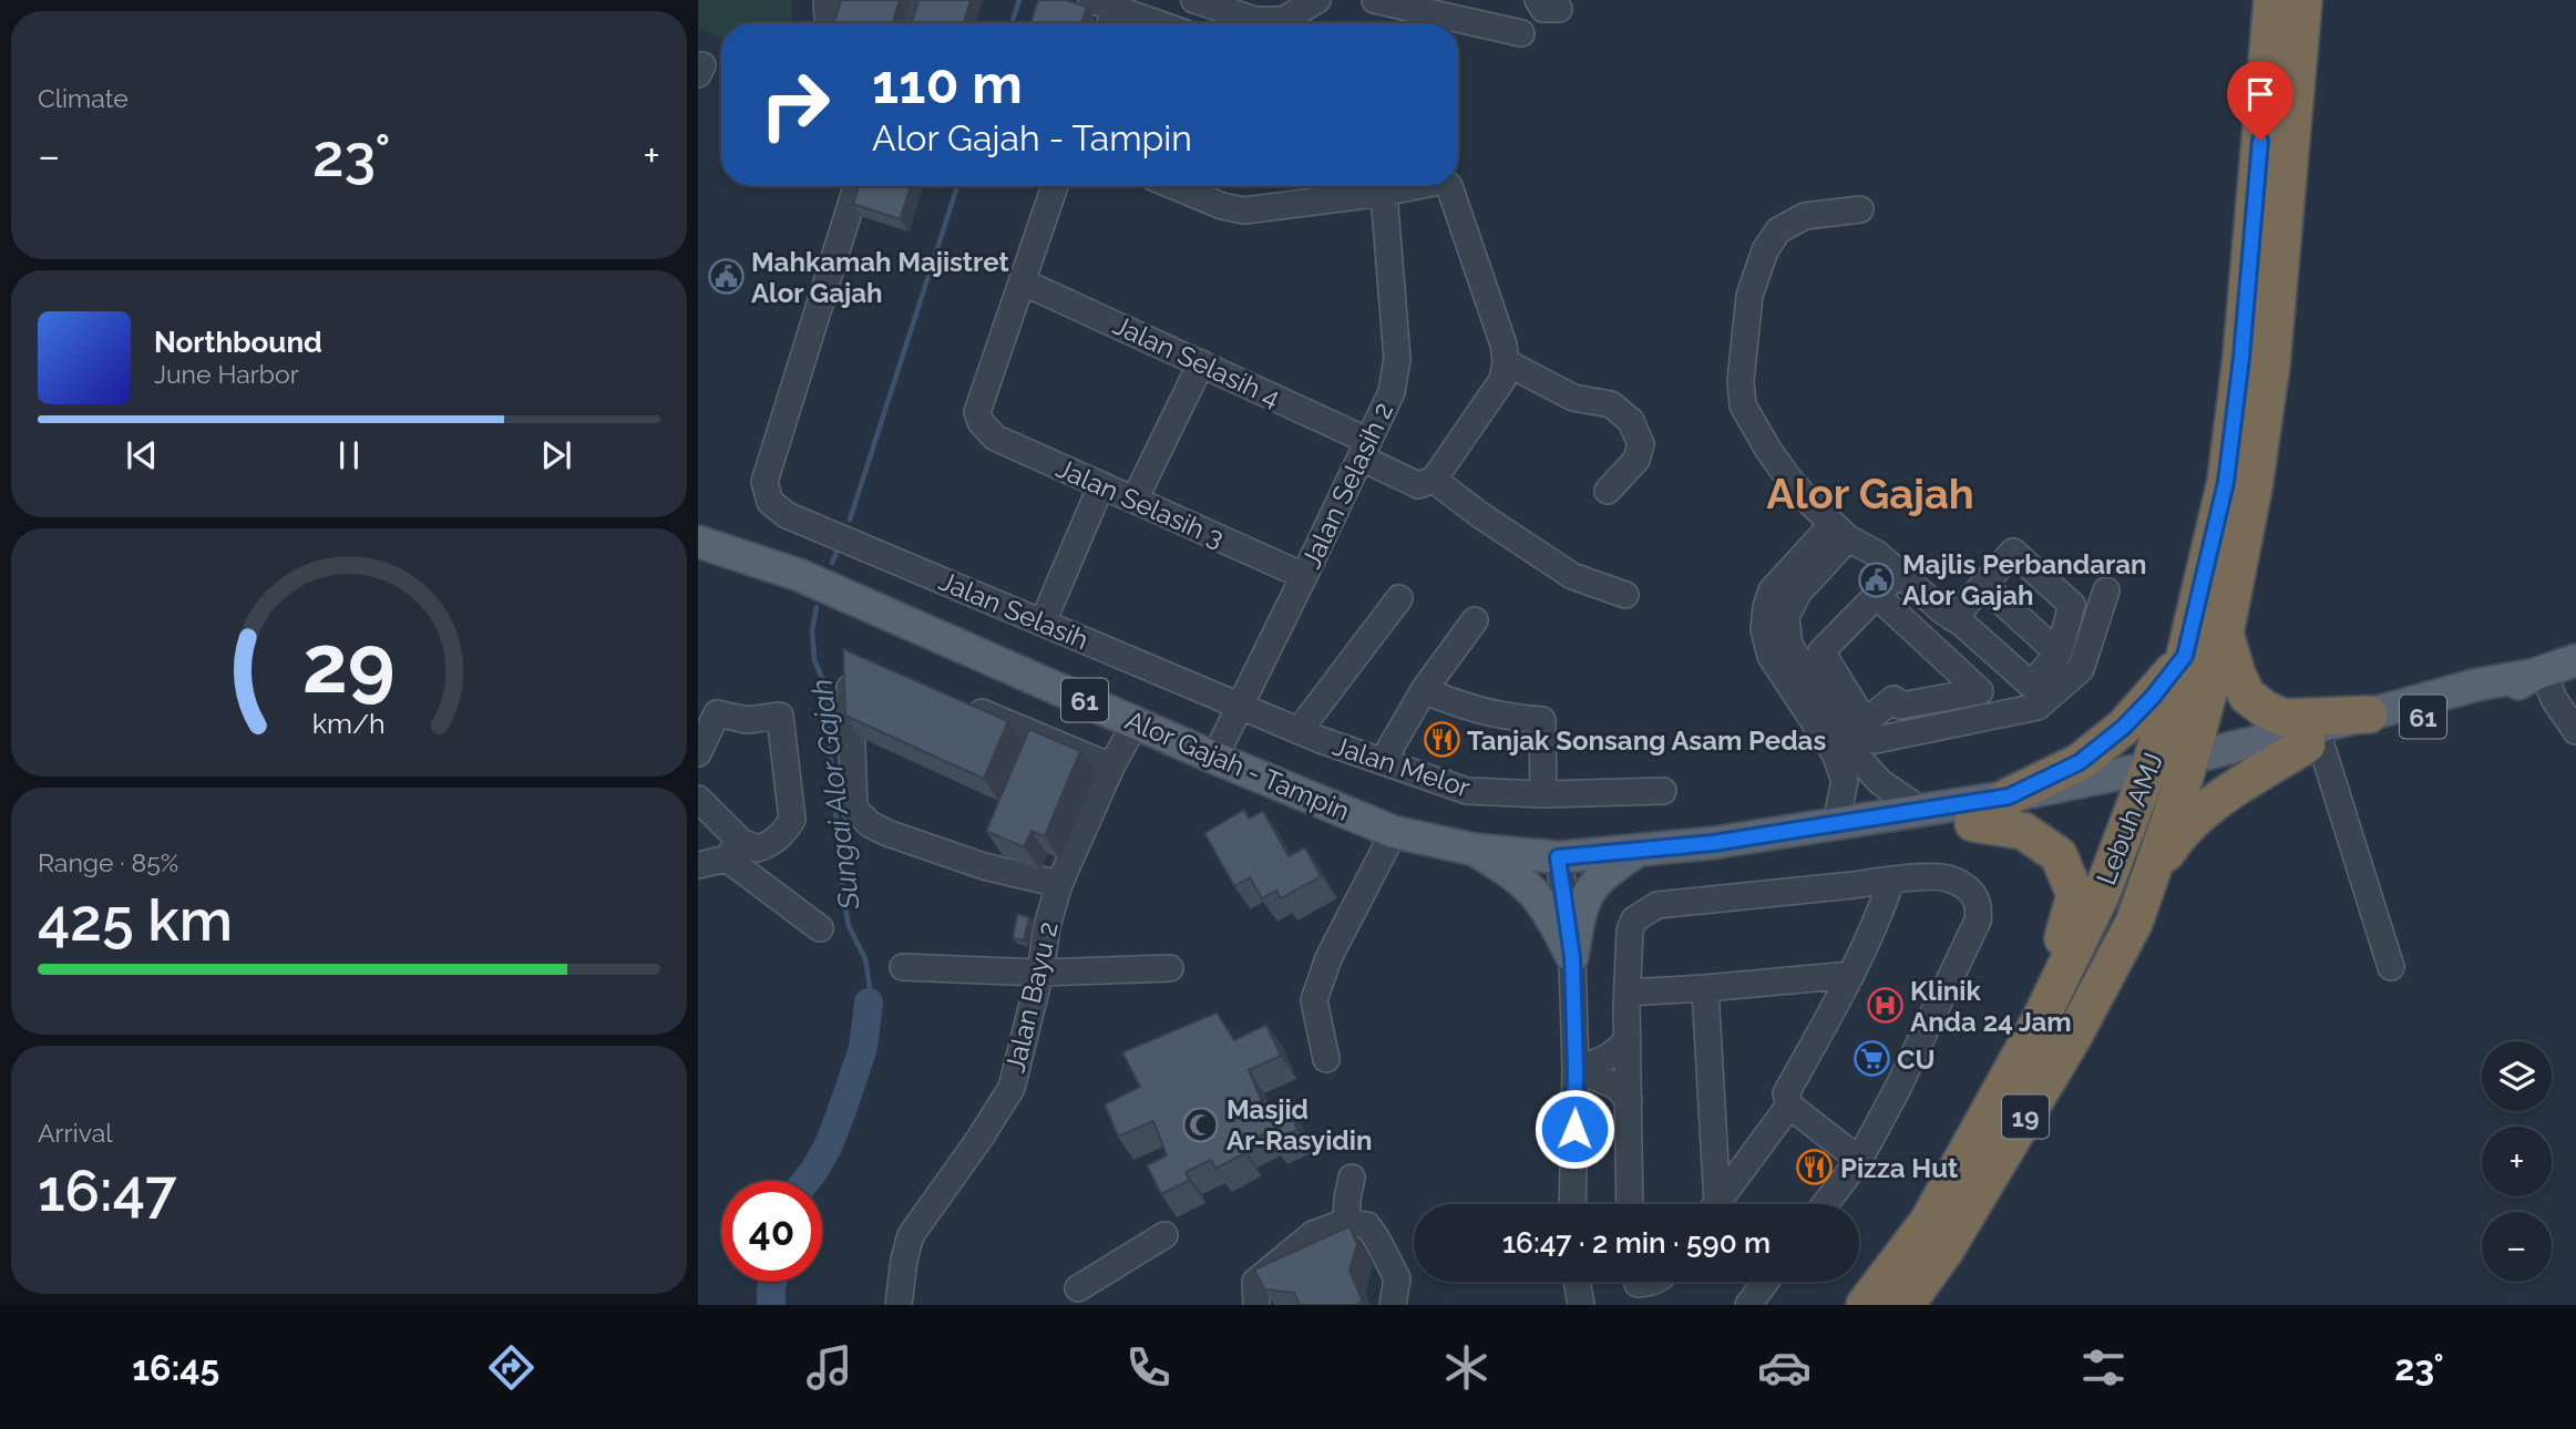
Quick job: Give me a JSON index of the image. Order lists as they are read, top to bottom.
{
  "streets": {
    "highway": ["Lebuh AMJ", "19"],
    "main road": ["61", "Alor Gajah - Tampin"],
    "street": [
      "Jalan Selasih 4",
      "Jalan Selasih 2",
      "Jalan Selasih 3",
      "Jalan Selasih",
      "Jalan Melor",
      "Jalan Bayu 2"
    ]
  },
  "crossings": [
    ["Jalan Selasih 4", "Jalan Selasih 2"],
    ["Jalan Selasih 4", "Jalan Selasih 3"],
    ["Jalan Selasih 2", "Jalan Selasih 3"],
    ["Jalan Selasih 2", "Jalan Selasih"],
    ["Jalan Selasih 2", "Alor Gajah - Tampin"],
    ["Jalan Selasih 2", "Jalan Melor"],
    ["Jalan Selasih", "Jalan Melor"],
    ["61", "Alor Gajah - Tampin"],
    ["Alor Gajah - Tampin", "Lebuh AMJ"],
    ["Alor Gajah - Tampin", "Jalan Bayu 2"]
  ],
  "districts": ["Alor Gajah"],
  "water": ["Sungai Alor Gajah"],
  "places": {
    "public building": ["Mahkamah Majistret Alor Gajah", "Majlis Perbandaran Alor Gajah"],
    "restaurant": ["Tanjak Sonsang Asam Pedas", "Pizza Hut"],
    "hospital": ["Klinik Anda 24 Jam"],
    "supermarket": ["CU"],
    "mosque": ["Masjid Ar-Rasyidin"]
  },
  "page": {
    "tile": [
      "Climate",
      ["Range · 85%", "425 km"],
      ["Arrival", "16:47"]
    ],
    "turn": ["110 m", "Alor Gajah - Tampin"],
    "heat": ["−", "23°", "+"],
    "song": ["Northbound", "June Harbor"],
    "map_buttons": ["+", "−"],
    "limit": "40",
    "trip": "16:47 · 2 min · 590 m",
    "tabs": ["16:45", "23°"],
    "gauge": ["29", "km/h"]
  }
}
